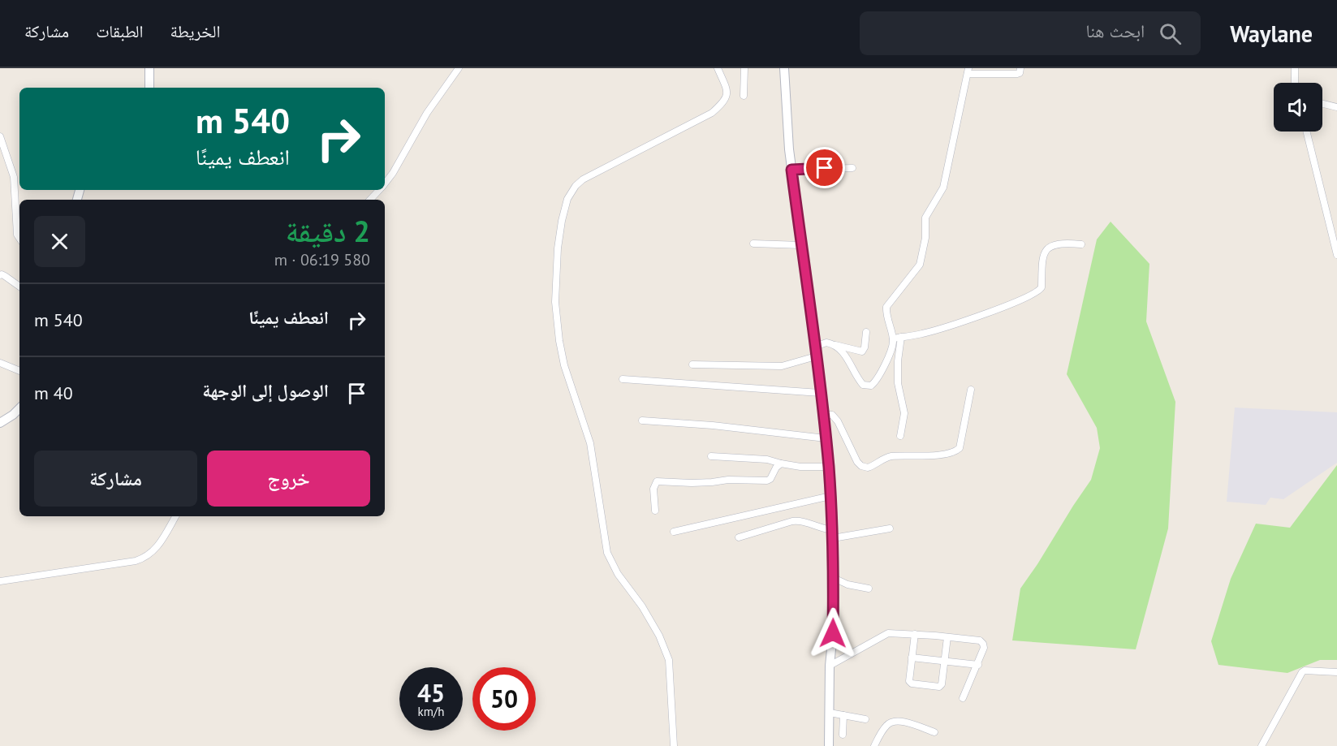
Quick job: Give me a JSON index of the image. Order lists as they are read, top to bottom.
{
  "page": {
    "header": "Waylane",
    "search": "ابحث هنا",
    "nav": ["الخريطة", "الطبقات", "مشاركة"],
    "turn": ["540 m", "انعطف يمينًا"],
    "heading": ["2 دقيقة", "580 m · 06:19"],
    "list": [
      {
        "name": "انعطف يمينًا",
        "value": "540 m"
      },
      {
        "name": "الوصول إلى الوجهة",
        "value": "40 m"
      }
    ],
    "buttons": ["خروج", "مشاركة"],
    "speed": "45 km/h",
    "limit": "50"
  }
}
